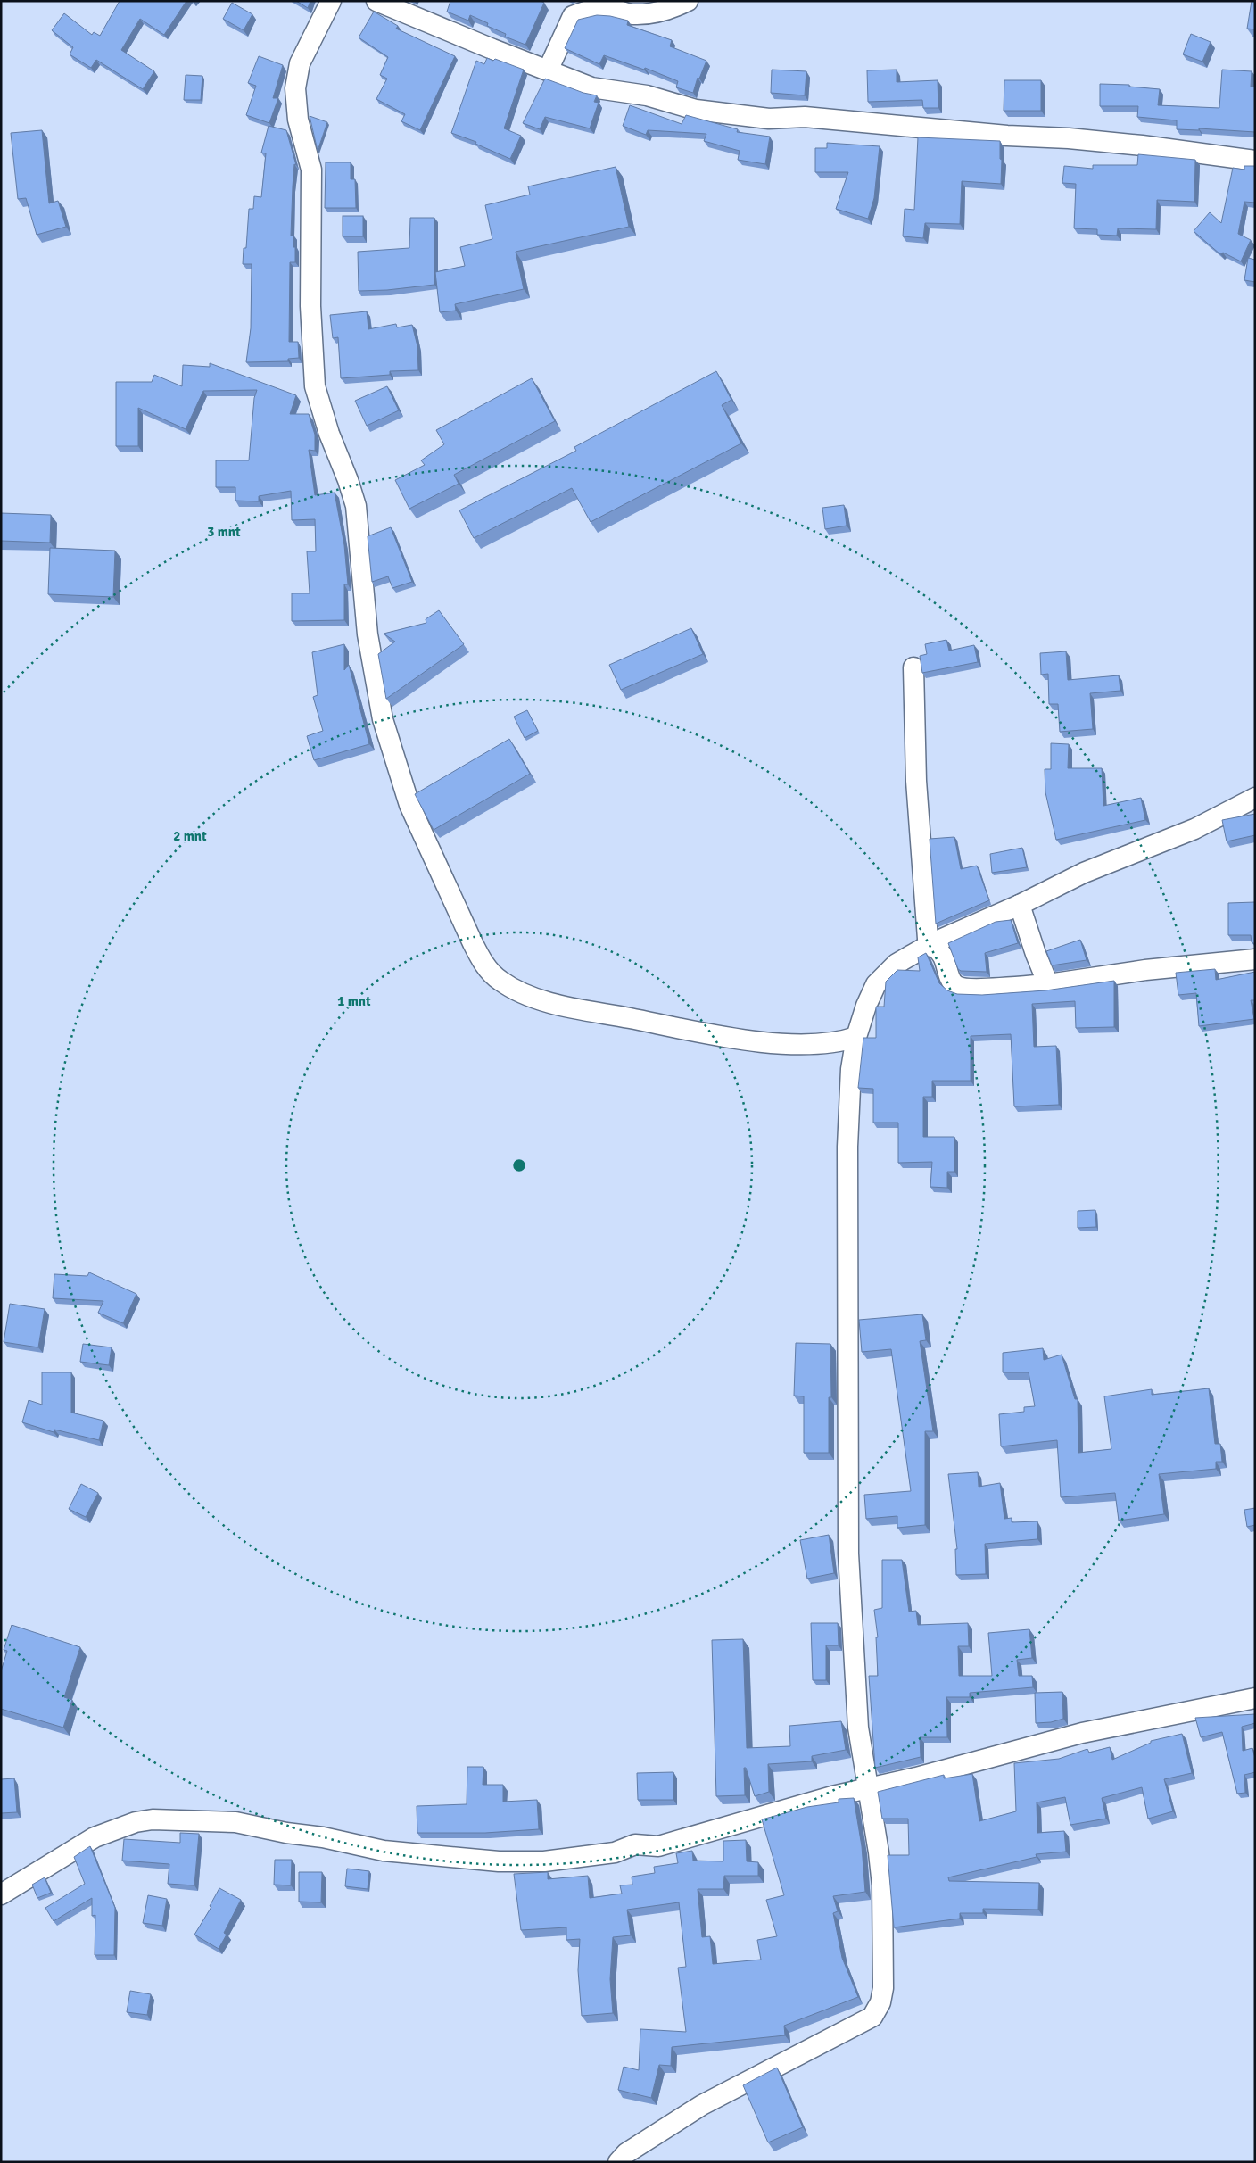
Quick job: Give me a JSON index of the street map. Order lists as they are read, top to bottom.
{
  "rings": ["3 mnt", "2 mnt", "1 mnt"]
}
